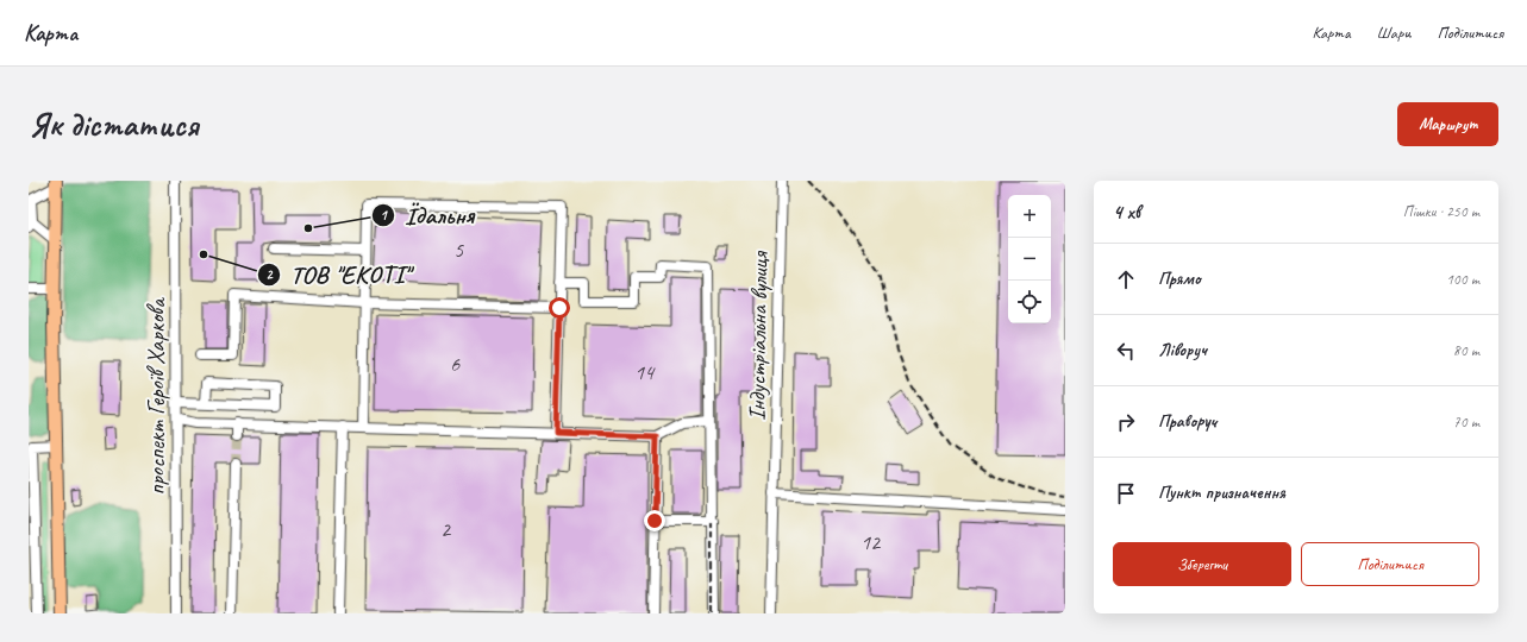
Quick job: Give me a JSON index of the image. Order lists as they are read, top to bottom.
{
  "streets": {
    "street": ["Індустріальна вулиця", "проспект Героїв Харкова"]
  },
  "places": ["Їдальня", "ТОВ \"ЕКОТI\""],
  "house_numbers": [
    "5",
    "6",
    "14",
    "2",
    "12"
  ],
  "page": {
    "header": "Карта",
    "nav": ["Карта", "Шари", "Поділитися"],
    "buttons": [
      "Маршрут",
      ["Зберегти", "Поділитися"]
    ],
    "title": "Як дістатися",
    "heading": ["4 хв", "Пішки · 250 m"],
    "map_buttons": ["+", "−"],
    "list": [
      ["Прямо", "100 m"],
      ["Ліворуч", "80 m"],
      ["Праворуч", "70 m"],
      "Пункт призначення"
    ]
  }
}
